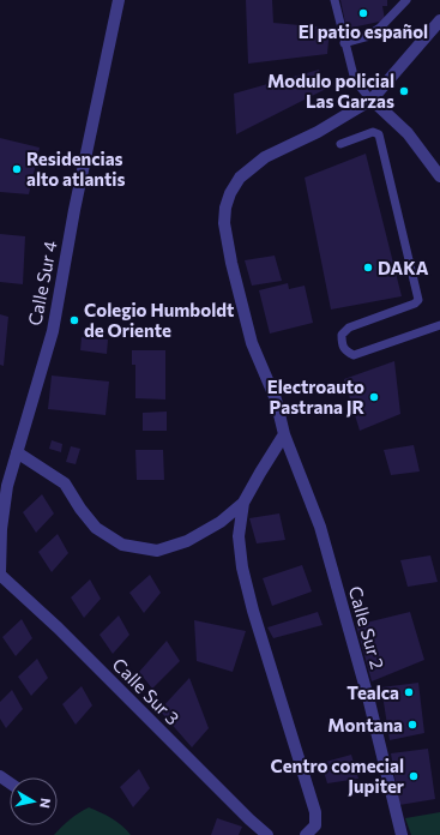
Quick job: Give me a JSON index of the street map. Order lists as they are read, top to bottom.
{
  "streets": {
    "street": ["Calle Sur 4", "Calle Sur 2", "Calle Sur 3"]
  },
  "crossings": [
    ["Calle Sur 4", "Calle Sur 3"]
  ],
  "places": [
    "El patio español",
    "Modulo policial Las Garzas",
    "Residencias alto atlantis",
    "DAKA",
    "Colegio Humboldt de Oriente",
    "Electroauto Pastrana JR",
    "Tealca",
    "Montana",
    "Centro comecial Jupiter"
  ],
  "north": "right"
}
